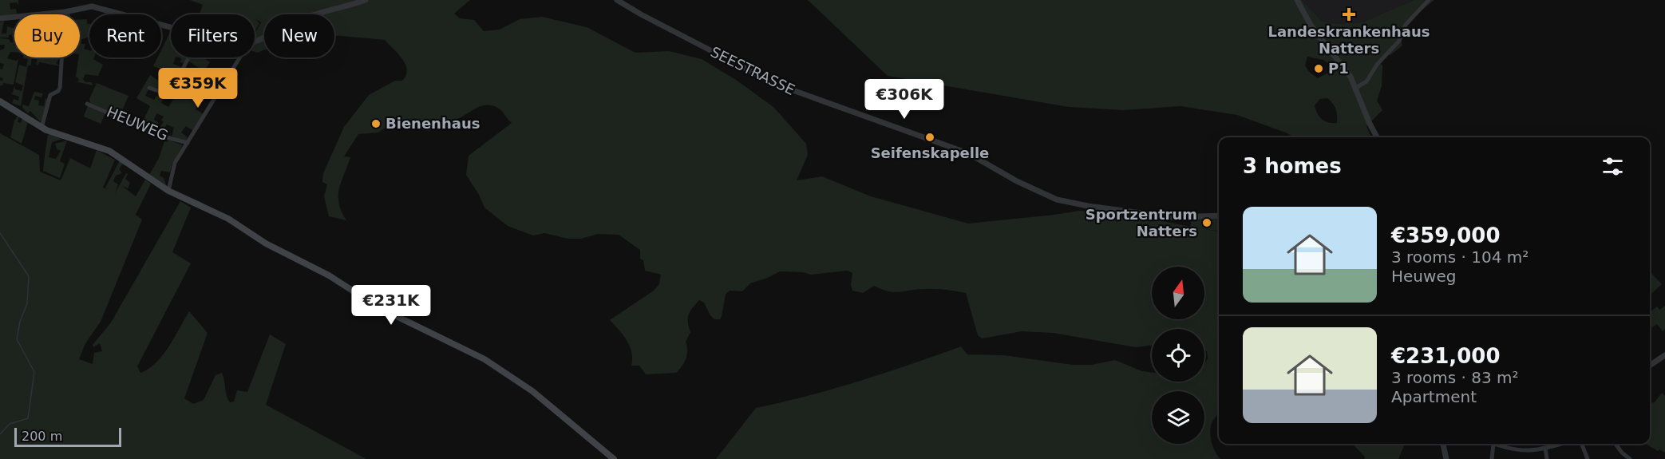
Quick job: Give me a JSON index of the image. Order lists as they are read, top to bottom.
{
  "streets": {
    "street": ["SEESTRASSE", "HEUWEG"]
  },
  "places": {
    "health": ["Landeskrankenhaus Natters"],
    "other": [
      "P1",
      "Bienenhaus",
      "Seifenskapelle",
      "Sportzentrum Natters"
    ]
  },
  "scale_bar": "200 m",
  "north": "top",
  "page": {
    "chip": [
      "Buy",
      "Rent",
      "Filters",
      "New"
    ],
    "price": ["€359K", "€306K", "€231K"],
    "heading": "3 homes",
    "list": [
      {
        "name": "€359,000",
        "note": "3 rooms · 104 m² · Heuweg"
      },
      {
        "name": "€231,000",
        "note": "3 rooms · 83 m² · Apartment"
      }
    ],
    "scale": "200 m"
  }
}
